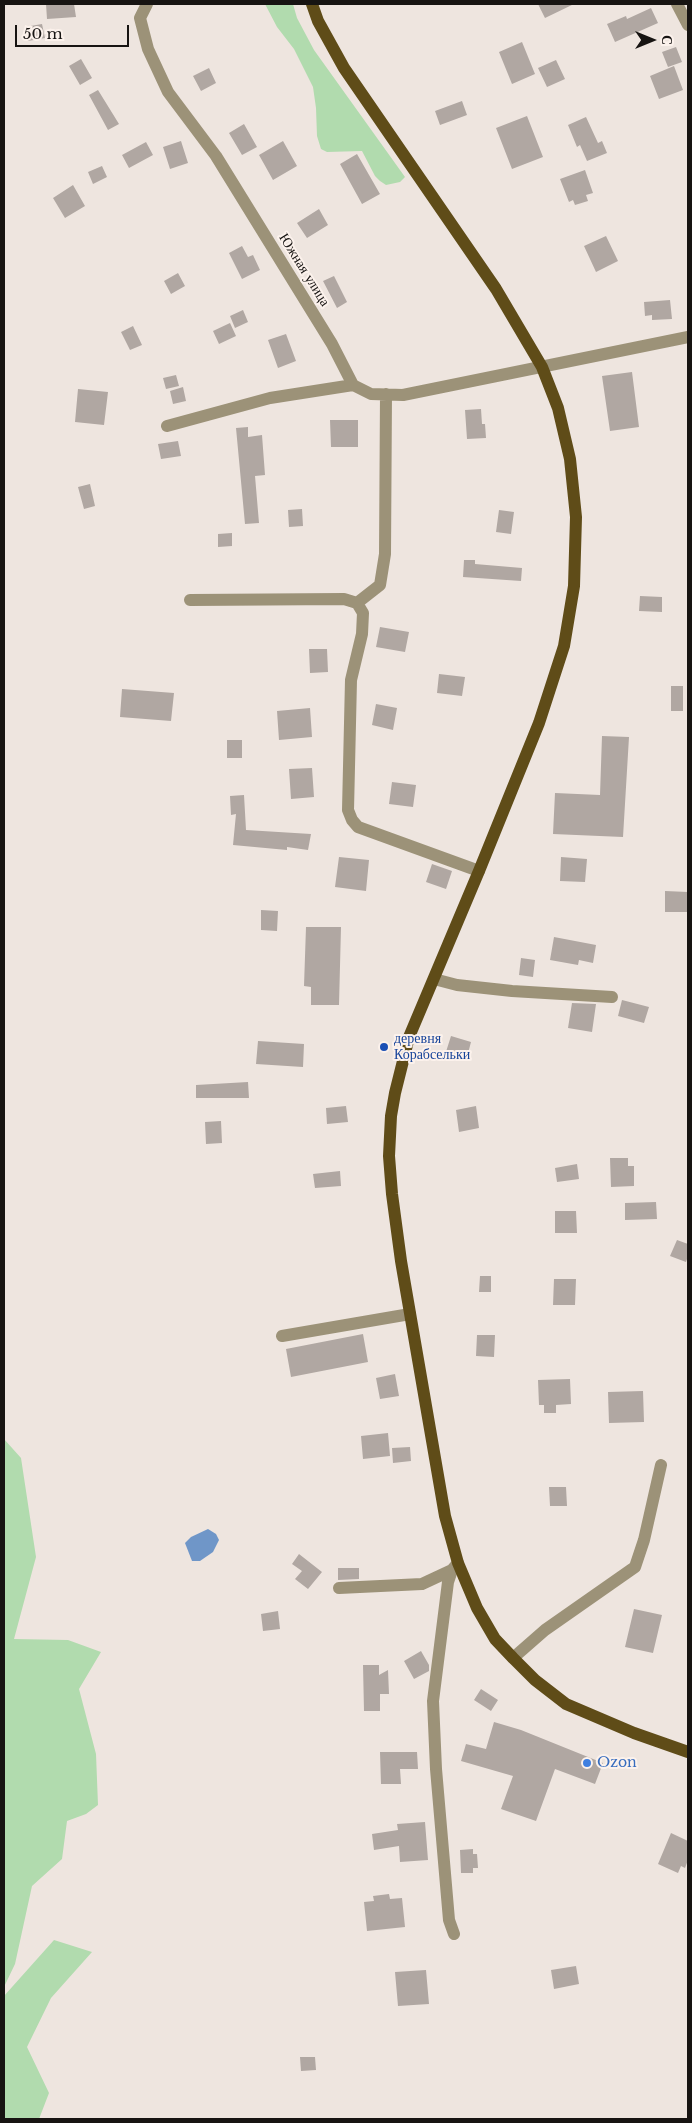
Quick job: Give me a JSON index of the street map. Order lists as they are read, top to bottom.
{
  "streets": {
    "street": ["Южная улица"]
  },
  "places": ["деревня Корабсельки", "Ozon"],
  "scale_bar": "50 m",
  "north": "right"
}
